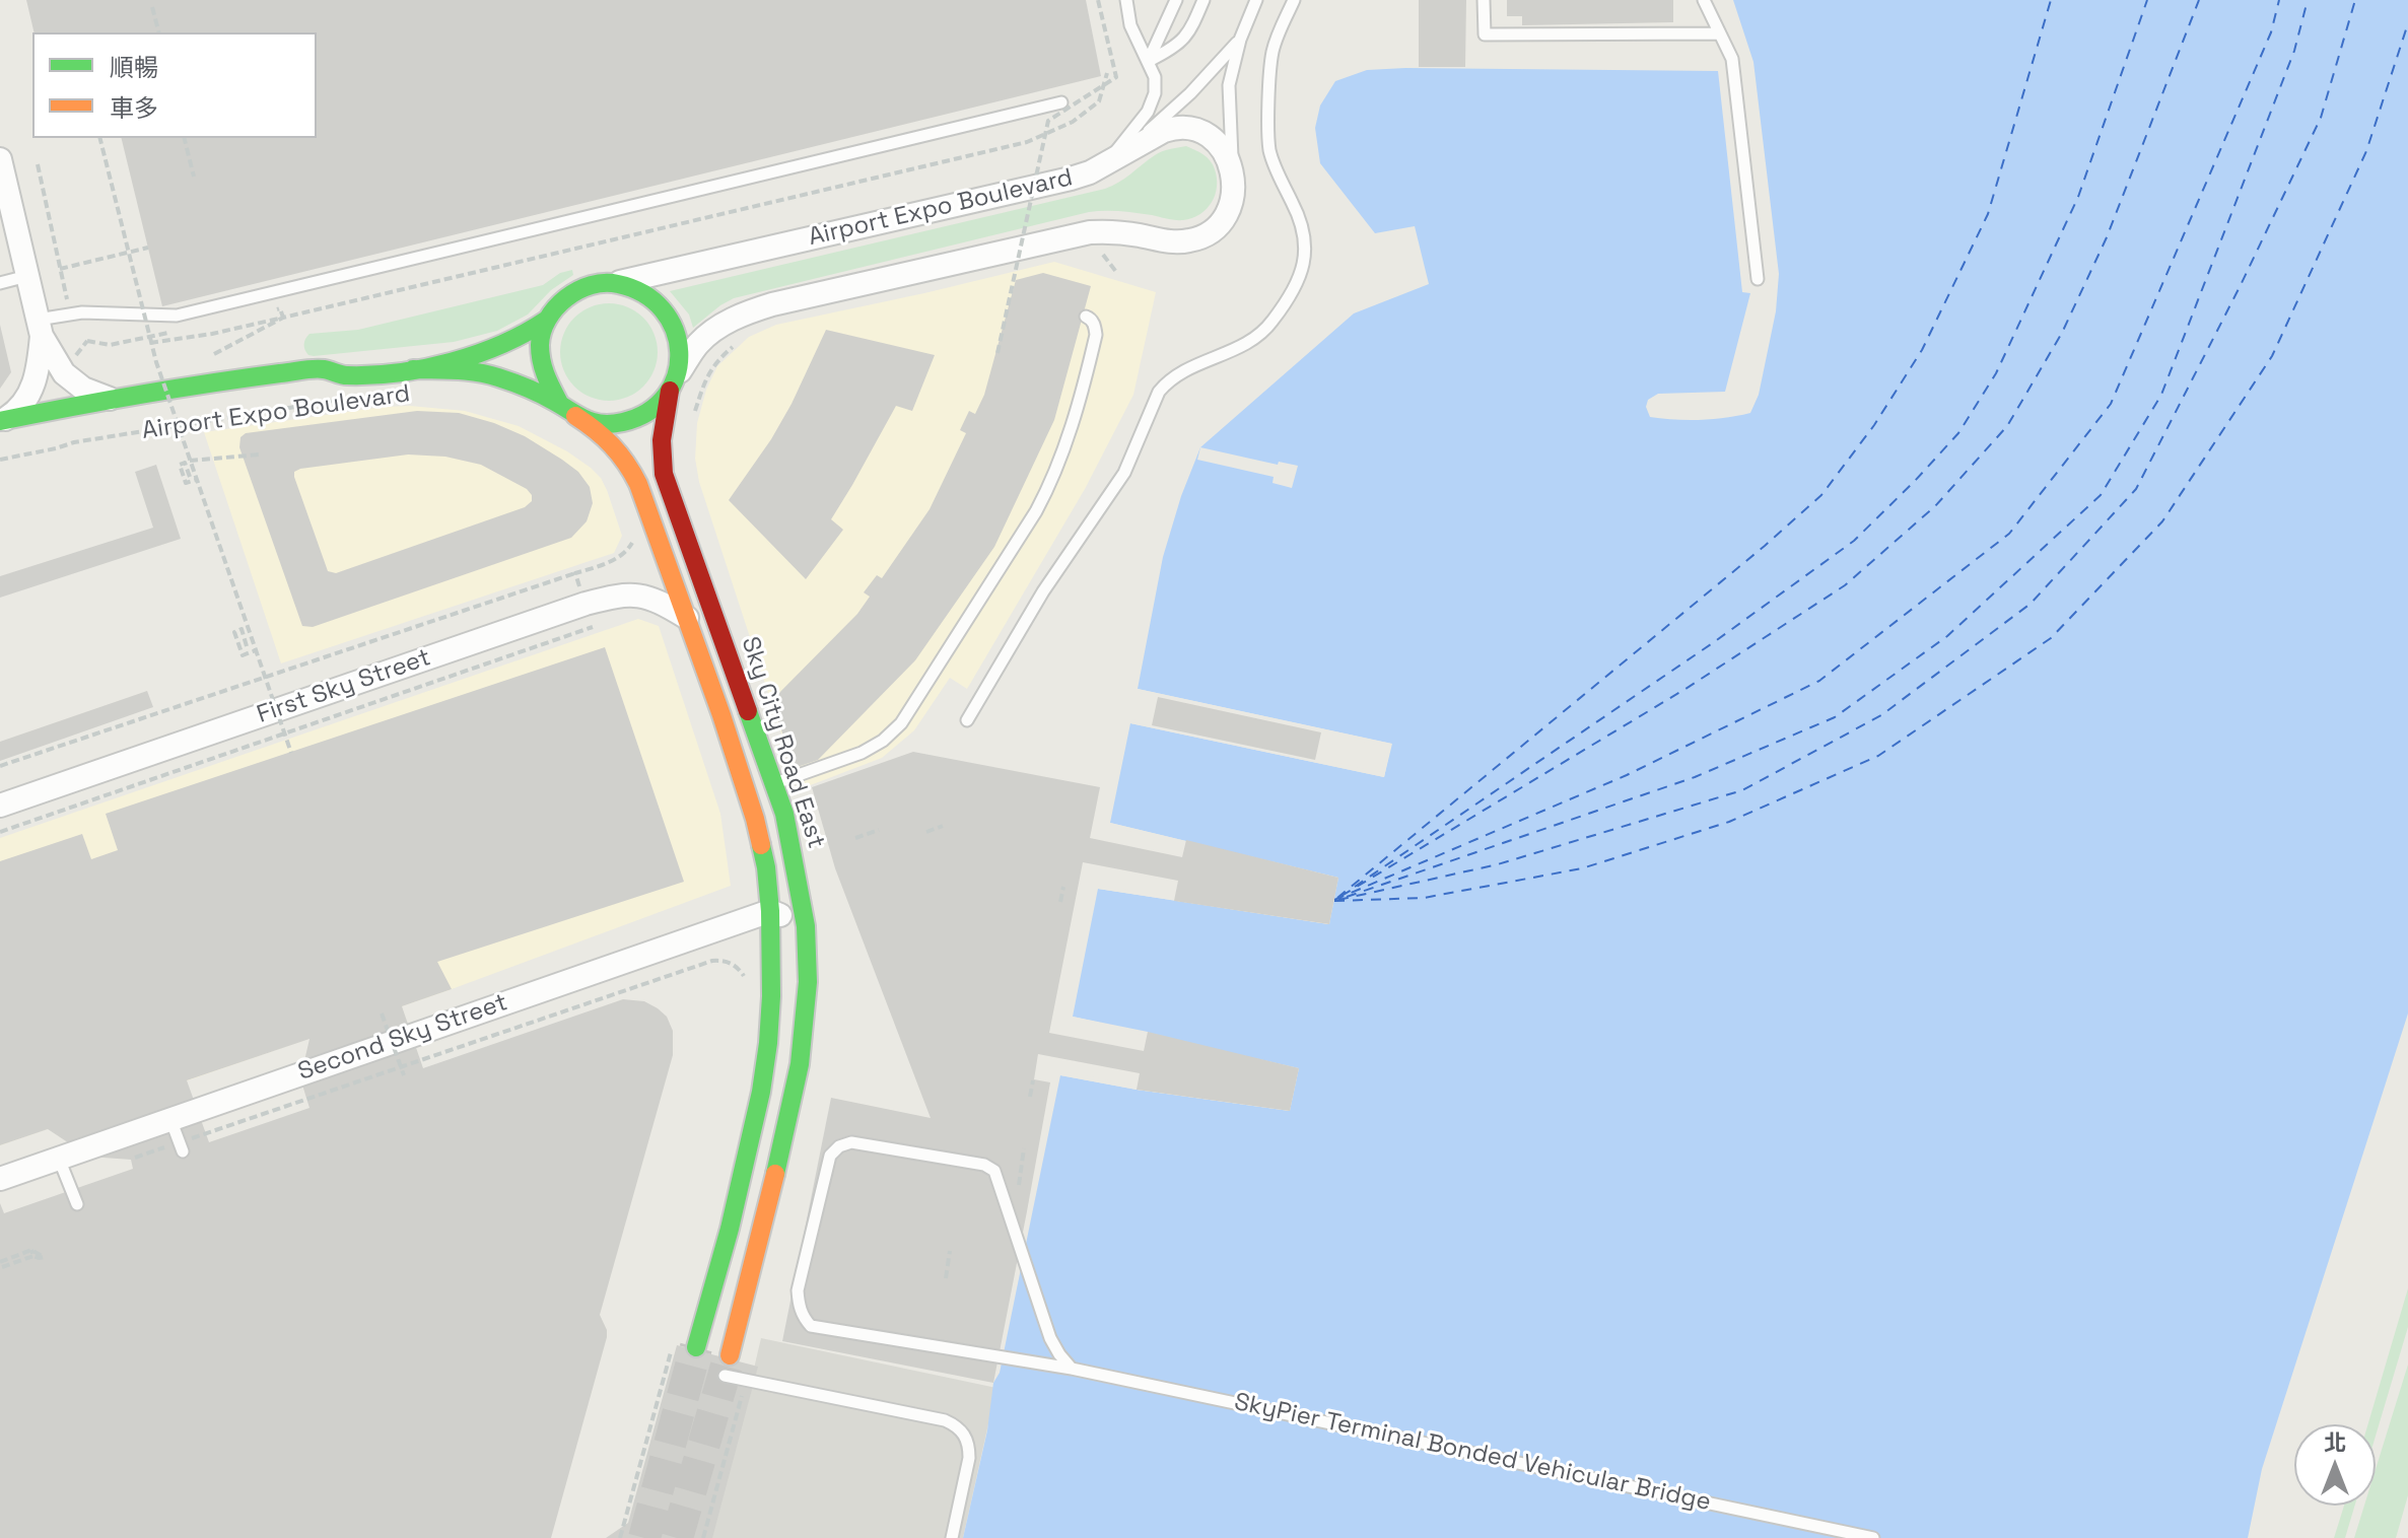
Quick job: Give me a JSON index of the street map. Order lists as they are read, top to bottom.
{
  "streets": {
    "street": [
      "Airport Expo Boulevard",
      "First Sky Street",
      "Sky City Road East",
      "Second Sky Street"
    ],
    "lane": ["SkyPier Terminal Bonded Vehicular Bridge"]
  },
  "crossings": [
    ["Airport Expo Boulevard", "Sky City Road East"],
    ["First Sky Street", "Sky City Road East"],
    ["Sky City Road East", "Second Sky Street"]
  ],
  "legend": ["順暢", "車多"],
  "north": "top"
}
